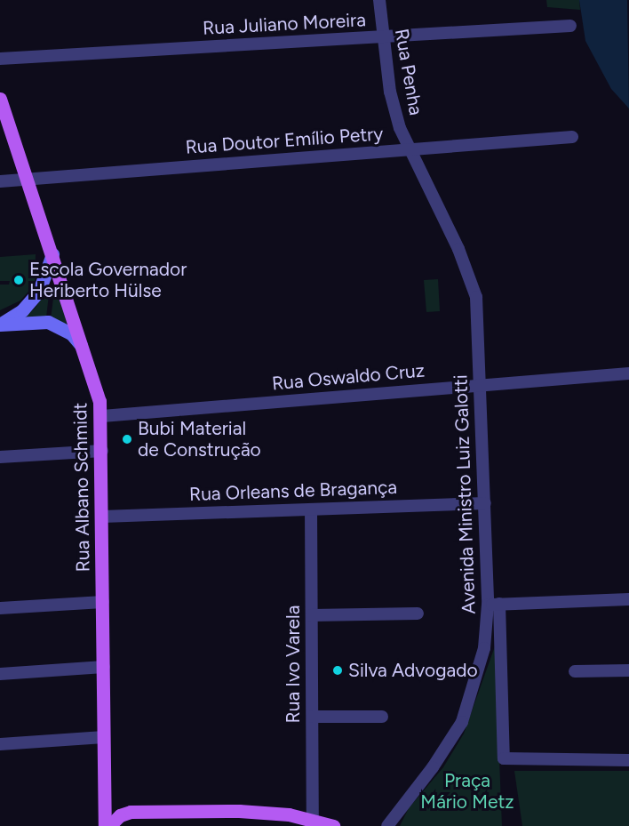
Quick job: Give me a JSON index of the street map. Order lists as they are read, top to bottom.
{
  "streets": {
    "main road": ["Rua Albano Schmidt"],
    "street": [
      "Rua Juliano Moreira",
      "Rua Penha",
      "Rua Doutor Emílio Petry",
      "Rua Oswaldo Cruz",
      "Rua Orleans de Bragança",
      "Avenida Ministro Luiz Galotti",
      "Rua Ivo Varela"
    ]
  },
  "crossings": [
    ["Rua Juliano Moreira", "Rua Penha"],
    ["Rua Penha", "Rua Doutor Emílio Petry"],
    ["Rua Penha", "Avenida Ministro Luiz Galotti"],
    ["Rua Doutor Emílio Petry", "Rua Albano Schmidt"],
    ["Rua Doutor Emílio Petry", "Avenida Ministro Luiz Galotti"],
    ["Rua Oswaldo Cruz", "Rua Albano Schmidt"],
    ["Rua Oswaldo Cruz", "Avenida Ministro Luiz Galotti"],
    ["Rua Albano Schmidt", "Rua Orleans de Bragança"],
    ["Rua Orleans de Bragança", "Avenida Ministro Luiz Galotti"],
    ["Rua Orleans de Bragança", "Rua Ivo Varela"]
  ],
  "parks": ["Praça Mário Metz"],
  "places": ["Escola Governador Heriberto Hülse", "Bubi Material de Construção", "Silva Advogado"]
}
